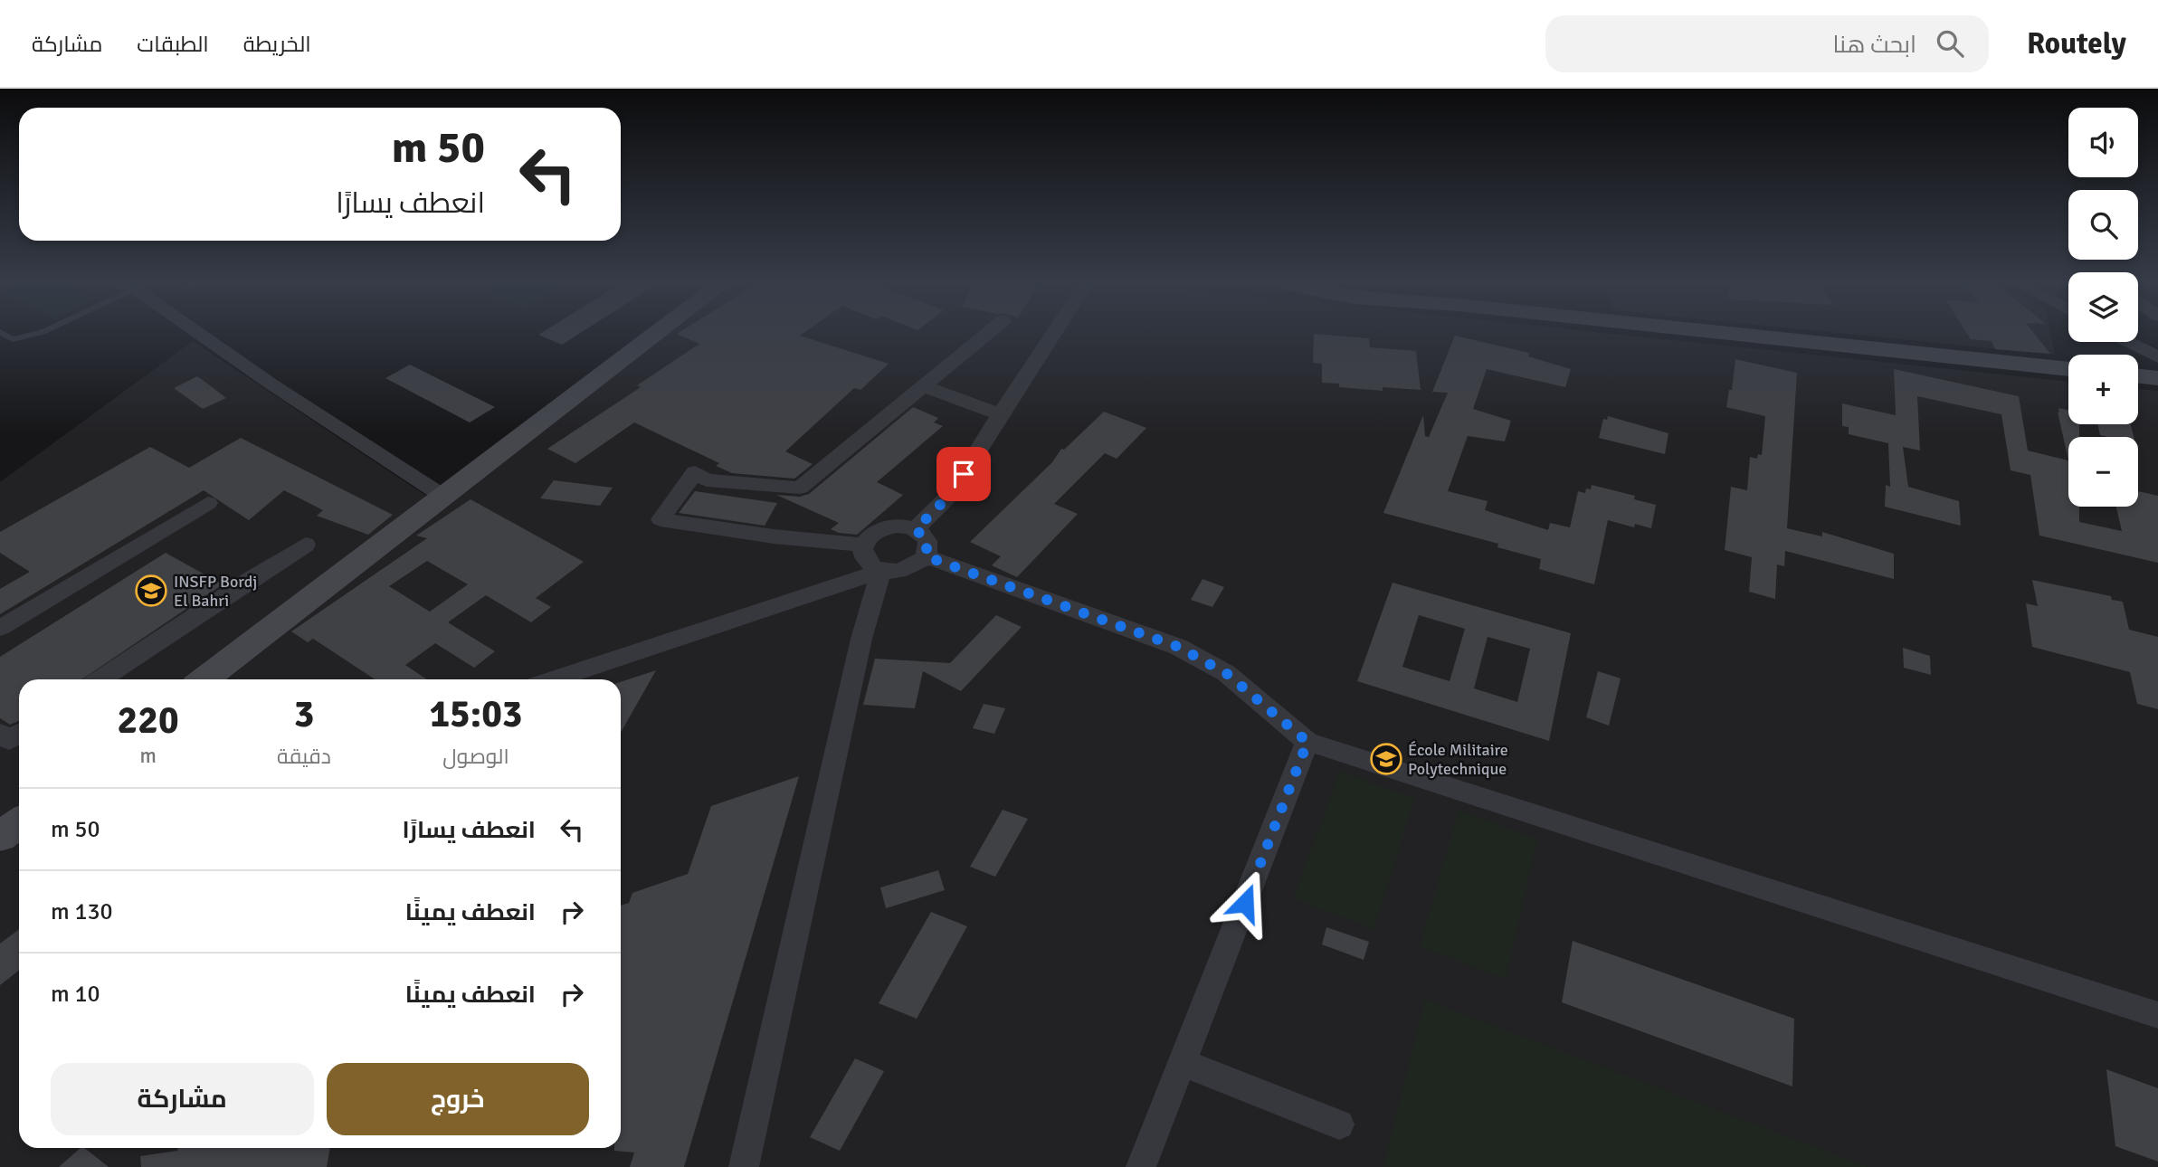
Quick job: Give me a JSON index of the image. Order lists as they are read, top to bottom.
{
  "places": {
    "school or university": ["INSFP Bordj El Bahri", "École Militaire Polytechnique"]
  },
  "page": {
    "header": "Routely",
    "search": "ابحث هنا",
    "nav": ["الخريطة", "الطبقات", "مشاركة"],
    "map_buttons": ["+", "−"],
    "turn": ["50 m", "انعطف يسارًا"],
    "eta": [
      "15:03",
      "الوصول",
      "3",
      "دقيقة",
      "220",
      "m"
    ],
    "list": [
      {
        "name": "انعطف يسارًا",
        "value": "50 m"
      },
      {
        "name": "انعطف يمينًا",
        "value": "130 m"
      },
      {
        "name": "انعطف يمينًا",
        "value": "10 m"
      }
    ],
    "buttons": ["خروج", "مشاركة"]
  }
}
